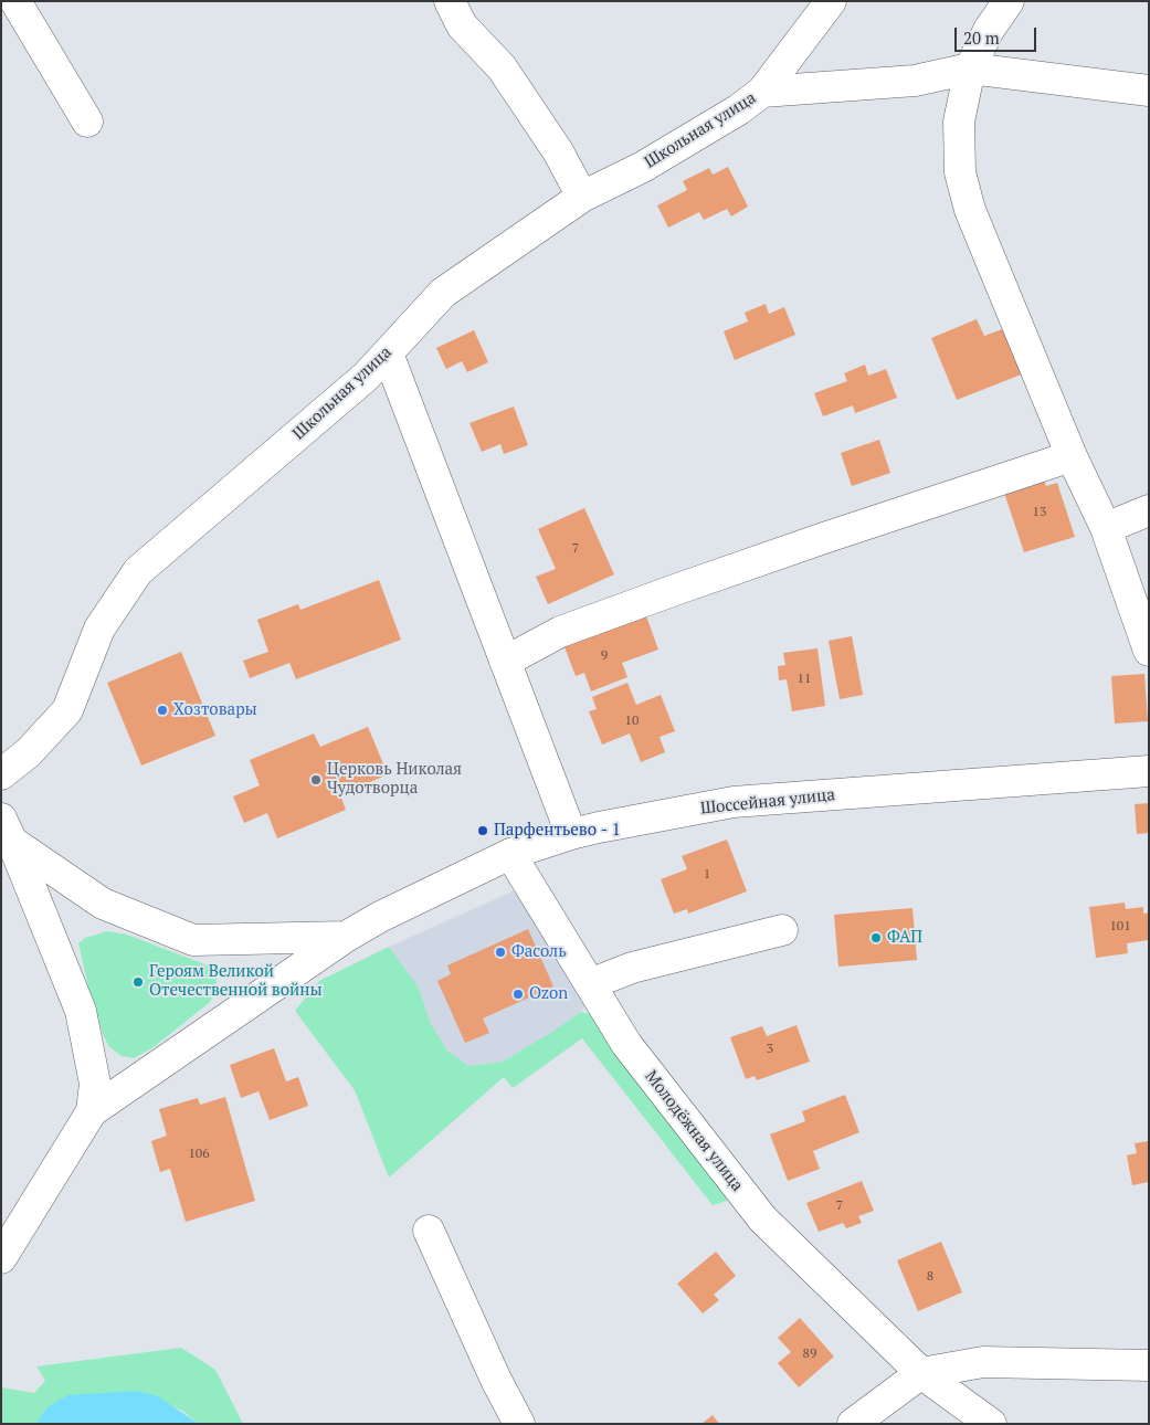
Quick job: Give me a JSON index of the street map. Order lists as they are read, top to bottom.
{
  "streets": {
    "street": ["Школьная улица", "Шоссейная улица", "Молодёжная улица"]
  },
  "crossings": [
    ["Шоссейная улица", "Молодёжная улица"]
  ],
  "places": [
    "Хозтовары",
    "Церковь Николая Чудотворца",
    "Парфентьево - 1",
    "ФАП",
    "Фасоль",
    "Героям Великой Отечественной войны",
    "Ozon"
  ],
  "house_numbers": [
    "13",
    "7",
    "9",
    "11",
    "10",
    "1",
    "101",
    "3",
    "106",
    "7",
    "8",
    "89"
  ],
  "scale_bar": "20 m"
}
